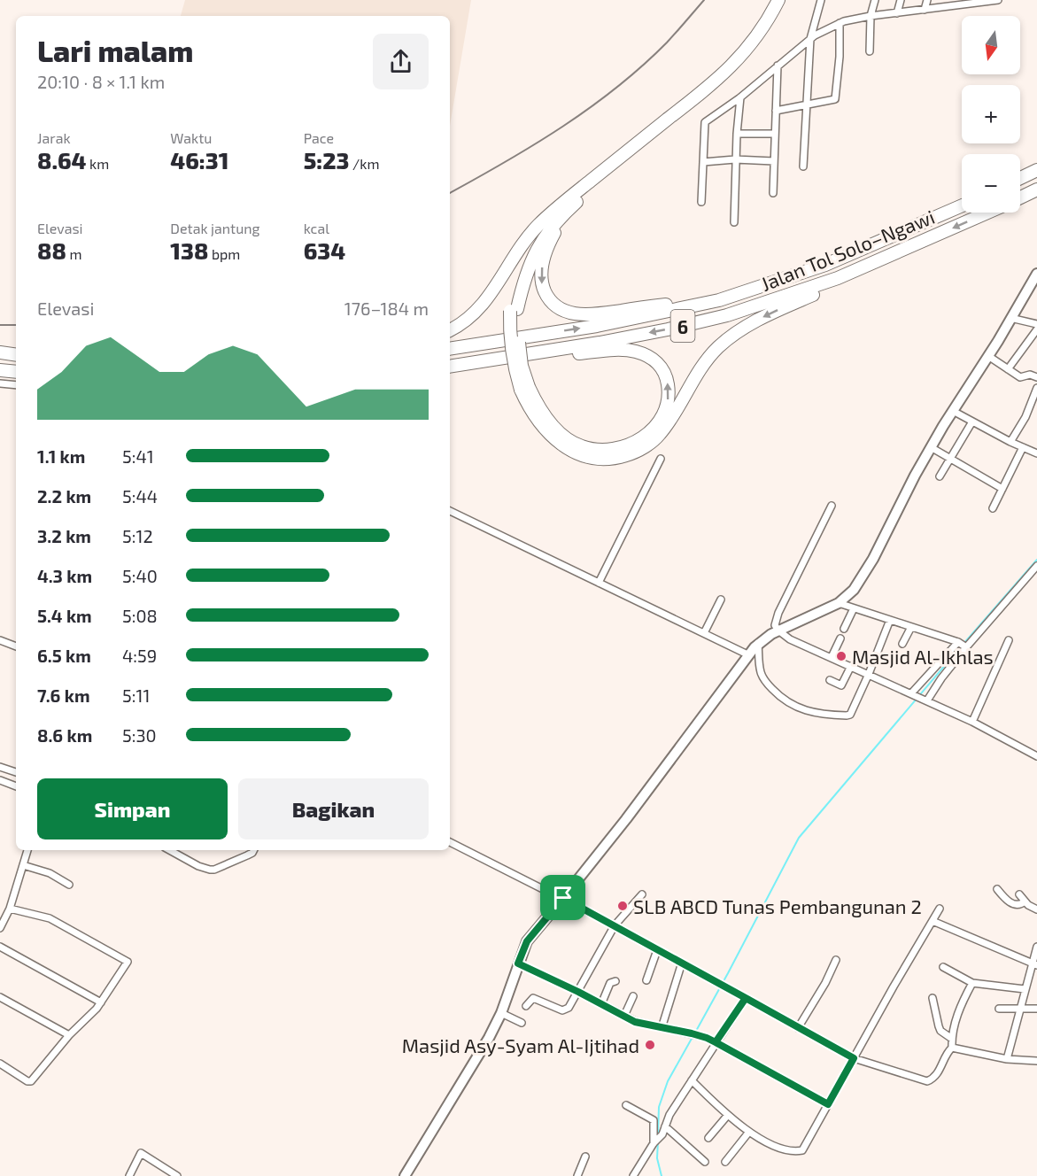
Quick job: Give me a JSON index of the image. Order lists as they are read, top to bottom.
{
  "streets": {
    "highway": ["Jalan Tol Solo–Ngawi", "6"]
  },
  "places": ["Masjid Al-Ikhlas", "SLB ABCD Tunas Pembangunan 2", "Masjid Asy-Syam Al-Ijtihad"],
  "north": "bottom",
  "page": {
    "map_buttons": ["+", "−"],
    "heading": ["Lari malam", "20:10 · 8 × 1.1 km"],
    "stats": [
      ["Jarak", "8.64 km"],
      ["Waktu", "46:31"],
      ["Pace", "5:23 /km"],
      ["Elevasi", "88 m"],
      ["Detak jantung", "138 bpm"],
      ["kcal", "634"]
    ],
    "chart": ["Elevasi", "176–184 m"],
    "list": [
      {
        "name": "1.1 km",
        "note": "5:41"
      },
      {
        "name": "2.2 km",
        "note": "5:44"
      },
      {
        "name": "3.2 km",
        "note": "5:12"
      },
      {
        "name": "4.3 km",
        "note": "5:40"
      },
      {
        "name": "5.4 km",
        "note": "5:08"
      },
      {
        "name": "6.5 km",
        "note": "4:59"
      },
      {
        "name": "7.6 km",
        "note": "5:11"
      },
      {
        "name": "8.6 km",
        "note": "5:30"
      }
    ],
    "buttons": ["Simpan", "Bagikan"]
  }
}
